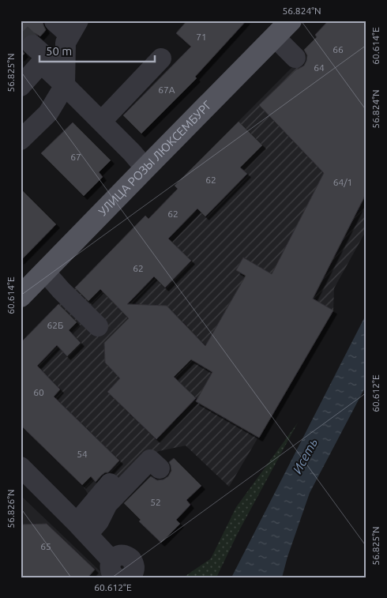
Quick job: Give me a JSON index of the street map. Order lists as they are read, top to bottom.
{
  "streets": {
    "main road": ["УЛИЦА РОЗЫ ЛЮКСЕМБУРГ"]
  },
  "water": ["Исеть"],
  "house_numbers": [
    "71",
    "66",
    "64",
    "67А",
    "67",
    "62",
    "64/1",
    "62",
    "62",
    "62Б",
    "60",
    "54",
    "52",
    "65"
  ],
  "scale_bar": "50 m",
  "coordinates": [
    "56.824°N",
    "60.614°E",
    "56.825°N",
    "60.612°E",
    "56.826°N"
  ]
}
